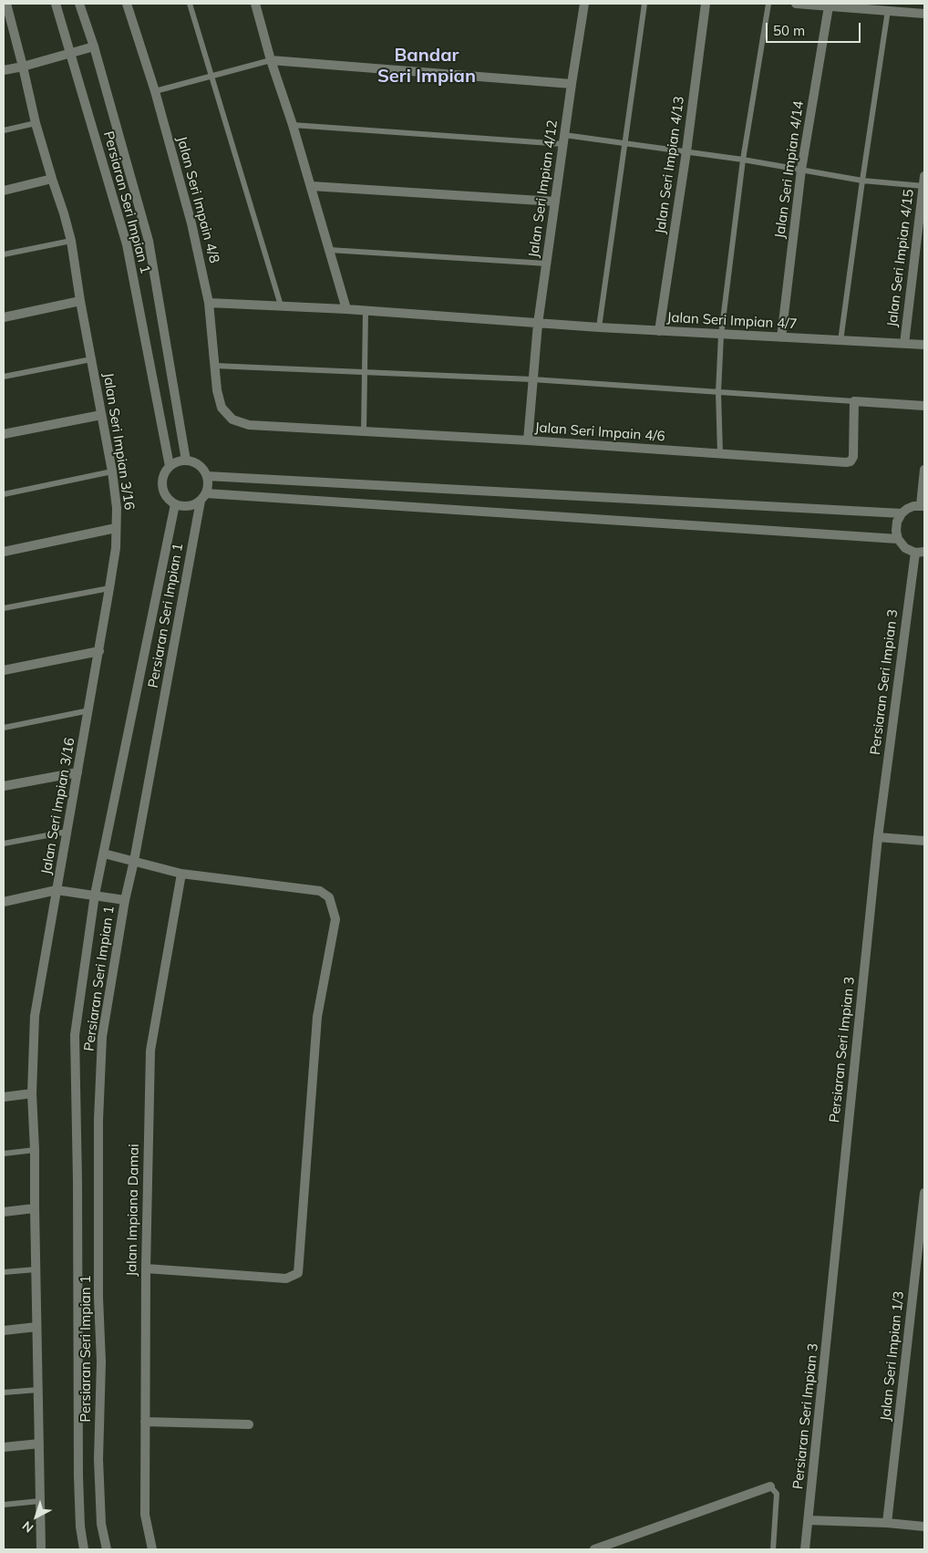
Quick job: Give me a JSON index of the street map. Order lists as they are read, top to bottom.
{
  "streets": {
    "street": [
      "Jalan Seri Impian 4/13",
      "Jalan Seri Impian 4/14",
      "Jalan Seri Impian 4/12",
      "Jalan Seri Impain 4/8",
      "Persiaran Seri Impian 1",
      "Jalan Seri Impian 4/15",
      "Jalan Seri Impian 4/7",
      "Jalan Seri Impain 4/6",
      "Jalan Seri Impian 3/16",
      "Persiaran Seri Impian 3",
      "Jalan Impiana Damai",
      "Jalan Seri Impian 1/3"
    ]
  },
  "crossings": [
    ["Jalan Seri Impian 4/13", "Jalan Seri Impian 4/7"],
    ["Jalan Seri Impian 4/14", "Jalan Seri Impian 4/7"],
    ["Jalan Seri Impian 4/12", "Jalan Seri Impian 4/7"],
    ["Jalan Seri Impian 4/12", "Jalan Seri Impain 4/6"],
    ["Jalan Seri Impain 4/8", "Jalan Seri Impian 4/7"],
    ["Jalan Seri Impain 4/8", "Jalan Seri Impain 4/6"],
    ["Jalan Seri Impian 4/15", "Jalan Seri Impian 4/7"]
  ],
  "districts": ["Bandar Seri Impian"],
  "scale_bar": "50 m",
  "north": "bottom left"
}
